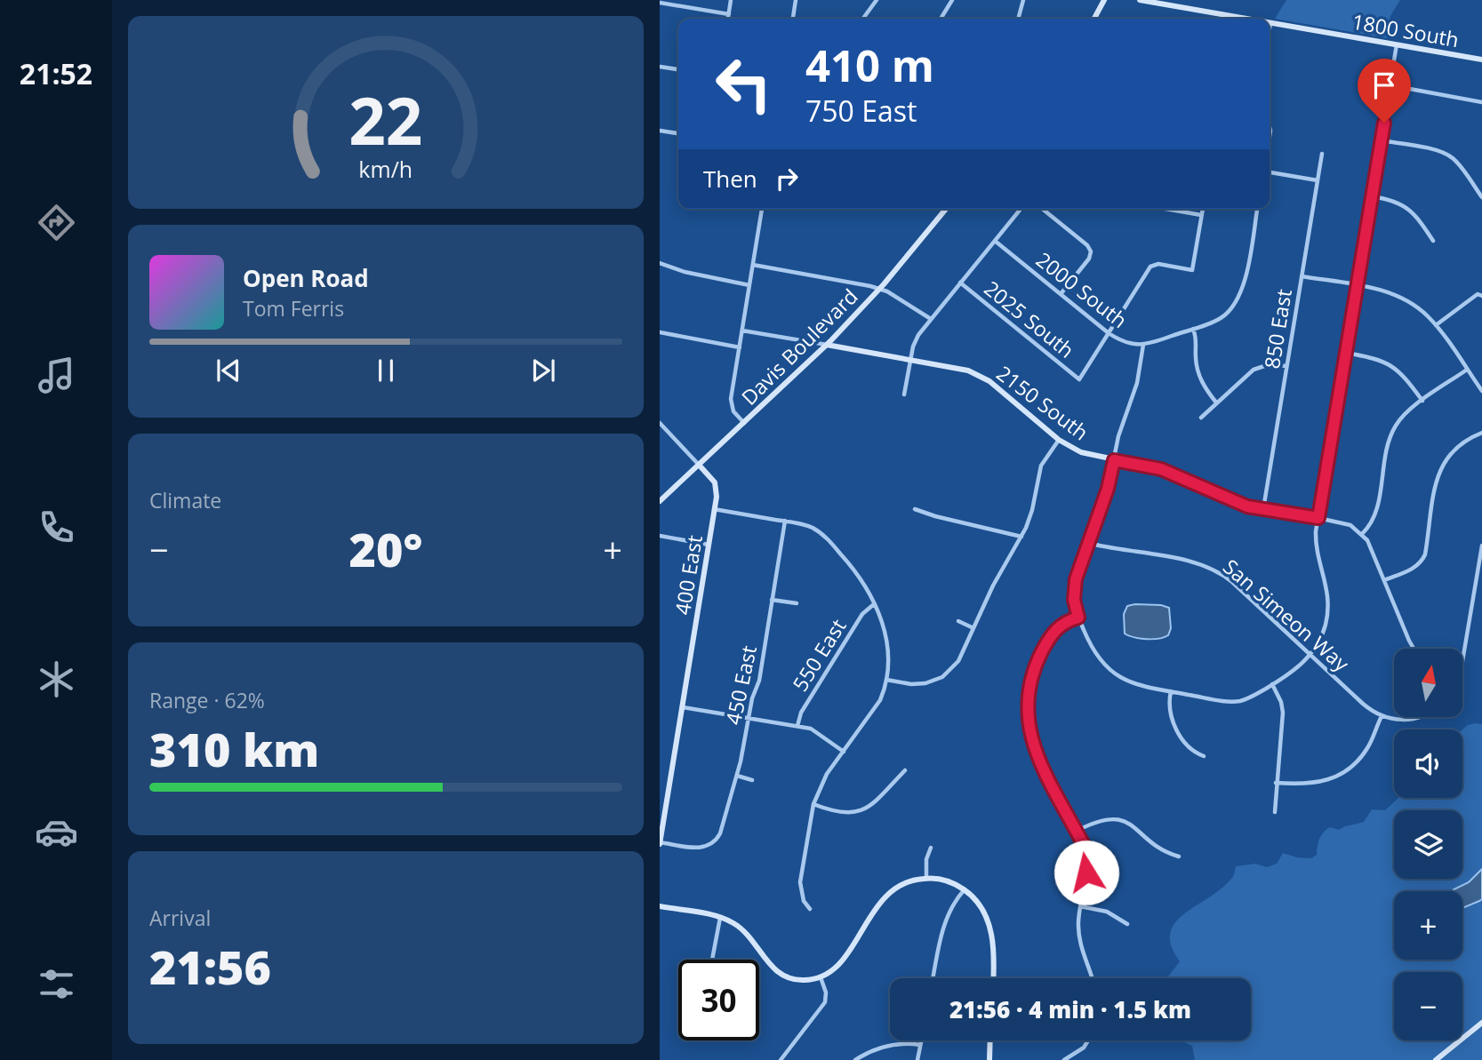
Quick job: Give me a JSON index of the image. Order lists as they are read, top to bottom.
{
  "streets": {
    "street": [
      "1800 South",
      "2000 South",
      "2025 South",
      "850 East",
      "Davis Boulevard",
      "2150 South",
      "400 East",
      "San Simeon Way",
      "550 East",
      "450 East"
    ]
  },
  "crossings": [
    ["2000 South", "2025 South"],
    ["850 East", "2150 South"],
    ["Davis Boulevard", "2150 South"],
    ["Davis Boulevard", "400 East"],
    ["400 East", "450 East"]
  ],
  "north": "top",
  "page": {
    "tabs": "21:52",
    "turn": ["410 m", "750 East"],
    "then": "Then",
    "song": ["Open Road", "Tom Ferris"],
    "tile": [
      "Climate",
      ["Range · 62%", "310 km"],
      ["Arrival", "21:56"]
    ],
    "heat": ["−", "20°", "+"],
    "map_buttons": ["+", "−"],
    "limit": "30",
    "trip": "21:56 · 4 min · 1.5 km",
    "gauge": ["22", "km/h"]
  }
}
